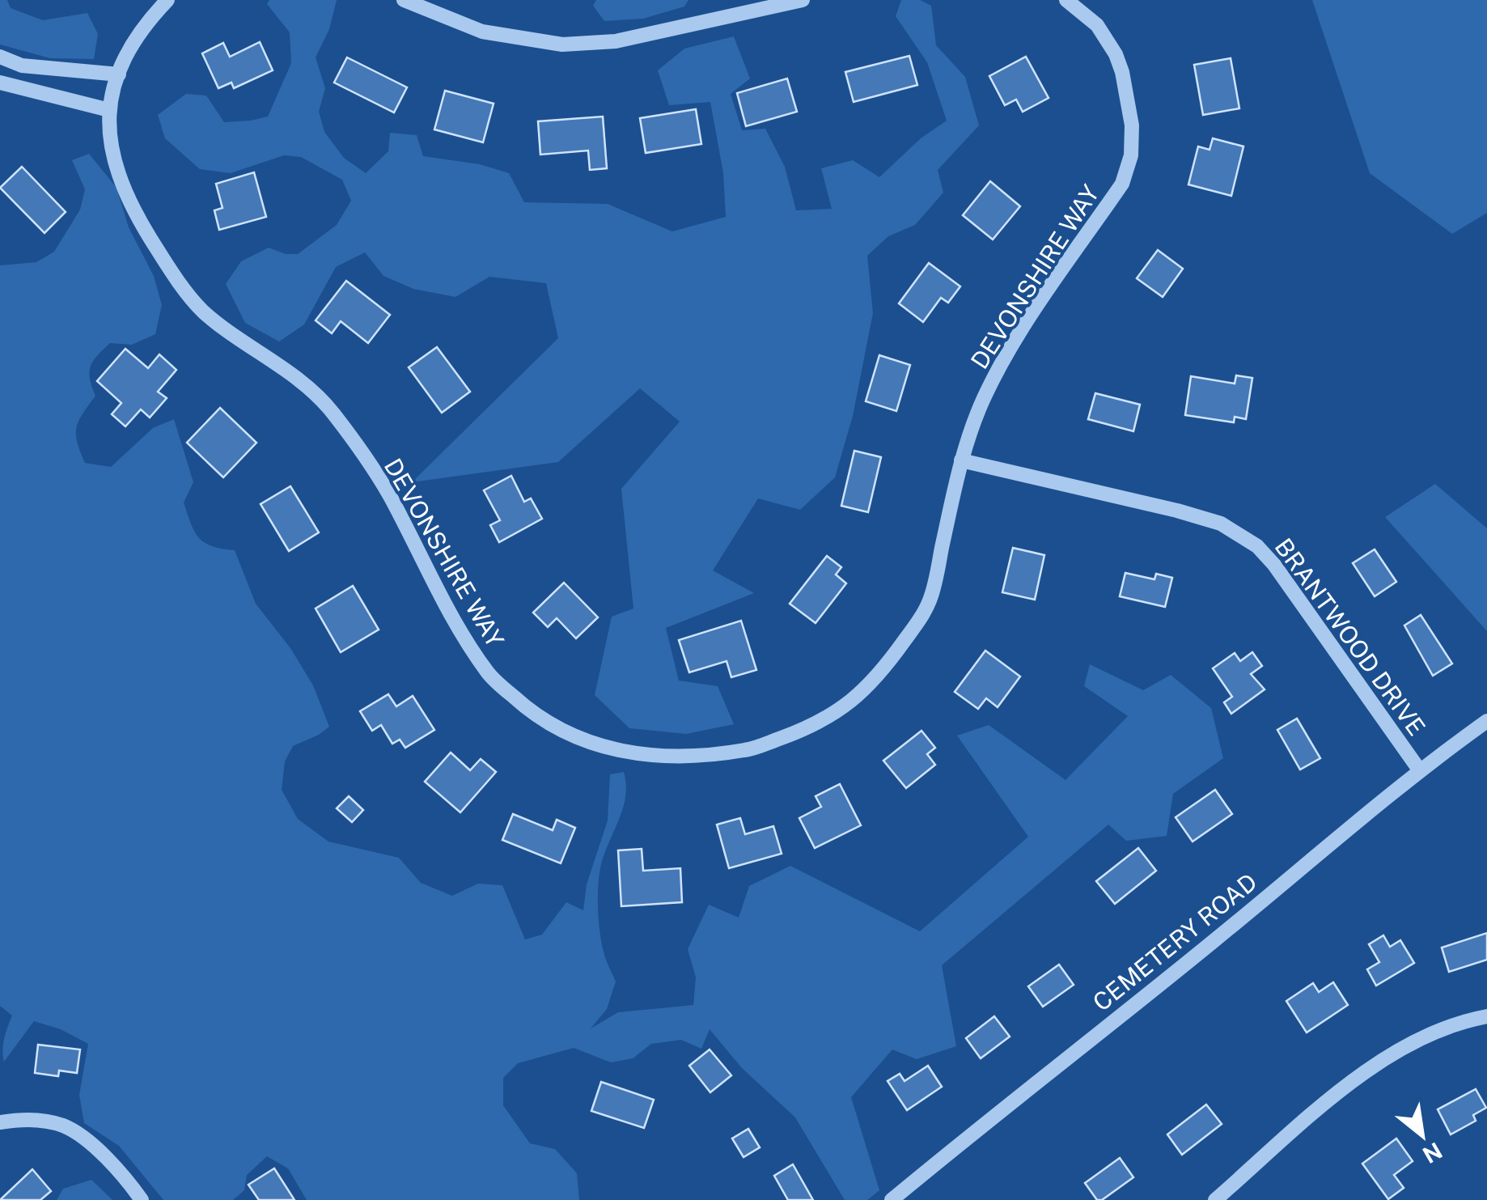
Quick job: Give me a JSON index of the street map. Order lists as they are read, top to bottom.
{
  "streets": {
    "street": ["DEVONSHIRE WAY", "BRANTWOOD DRIVE", "CEMETERY ROAD"]
  },
  "crossings": [
    ["DEVONSHIRE WAY", "BRANTWOOD DRIVE"],
    ["BRANTWOOD DRIVE", "CEMETERY ROAD"]
  ],
  "north": "bottom right"
}
